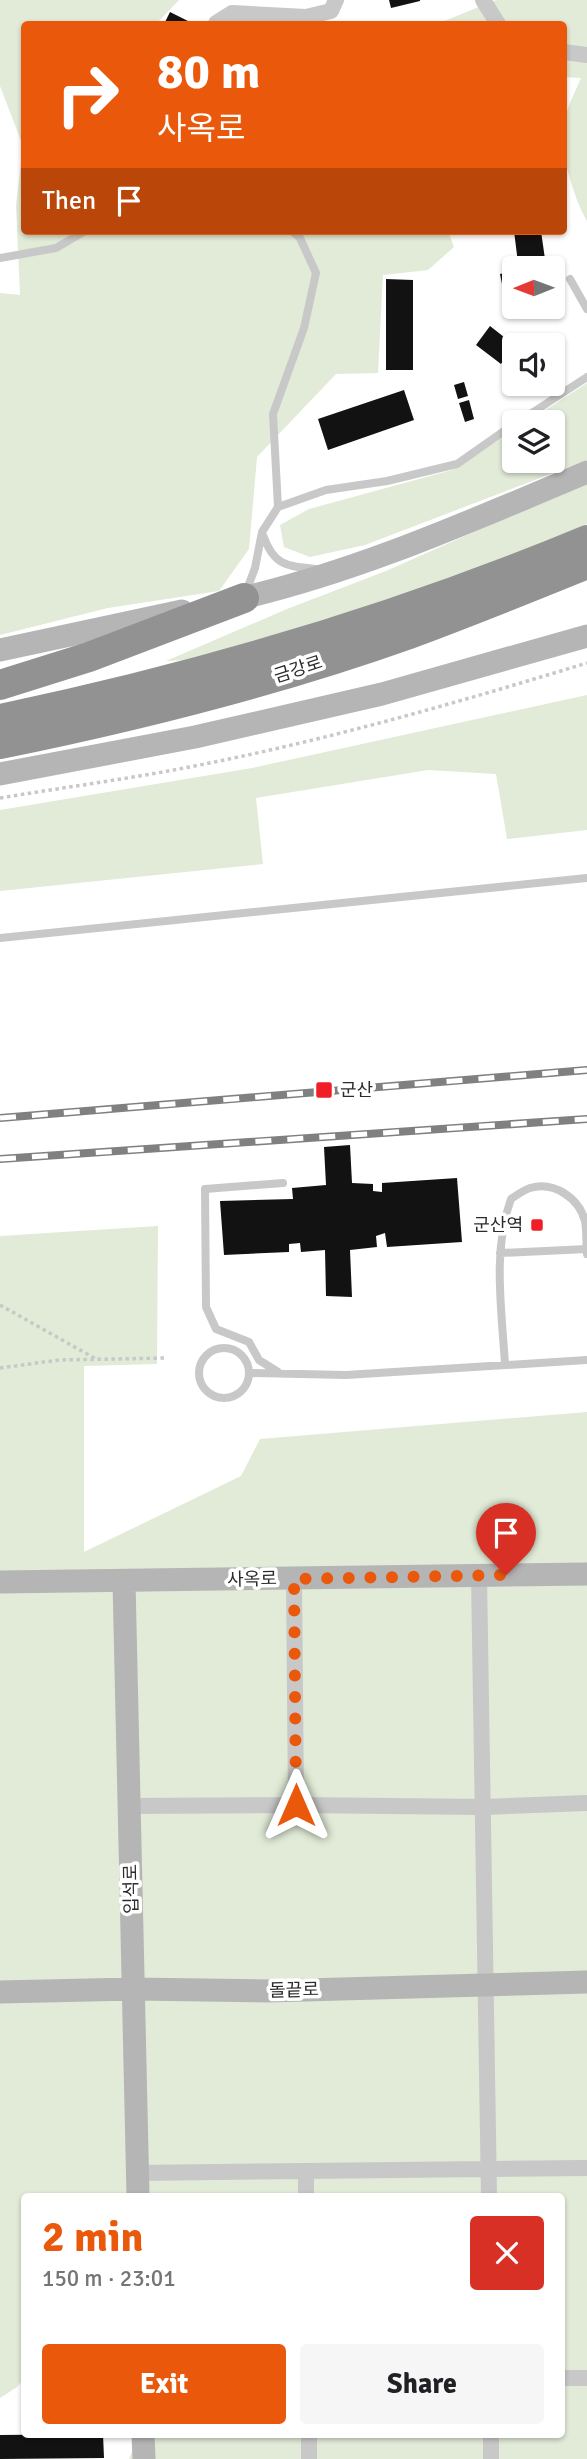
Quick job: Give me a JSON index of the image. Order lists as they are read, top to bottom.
{
  "streets": {
    "highway": ["금강로"],
    "street": ["사옥로", "입석로", "돌끝로"]
  },
  "crossings": [
    ["사옥로", "입석로"],
    ["입석로", "돌끝로"]
  ],
  "places": {
    "transit": ["군산", "군산역"]
  },
  "north": "left",
  "page": {
    "turn": ["80 m", "사옥로"],
    "then": "Then",
    "heading": ["2 min", "150 m · 23:01"],
    "buttons": ["Exit", "Share"]
  }
}
